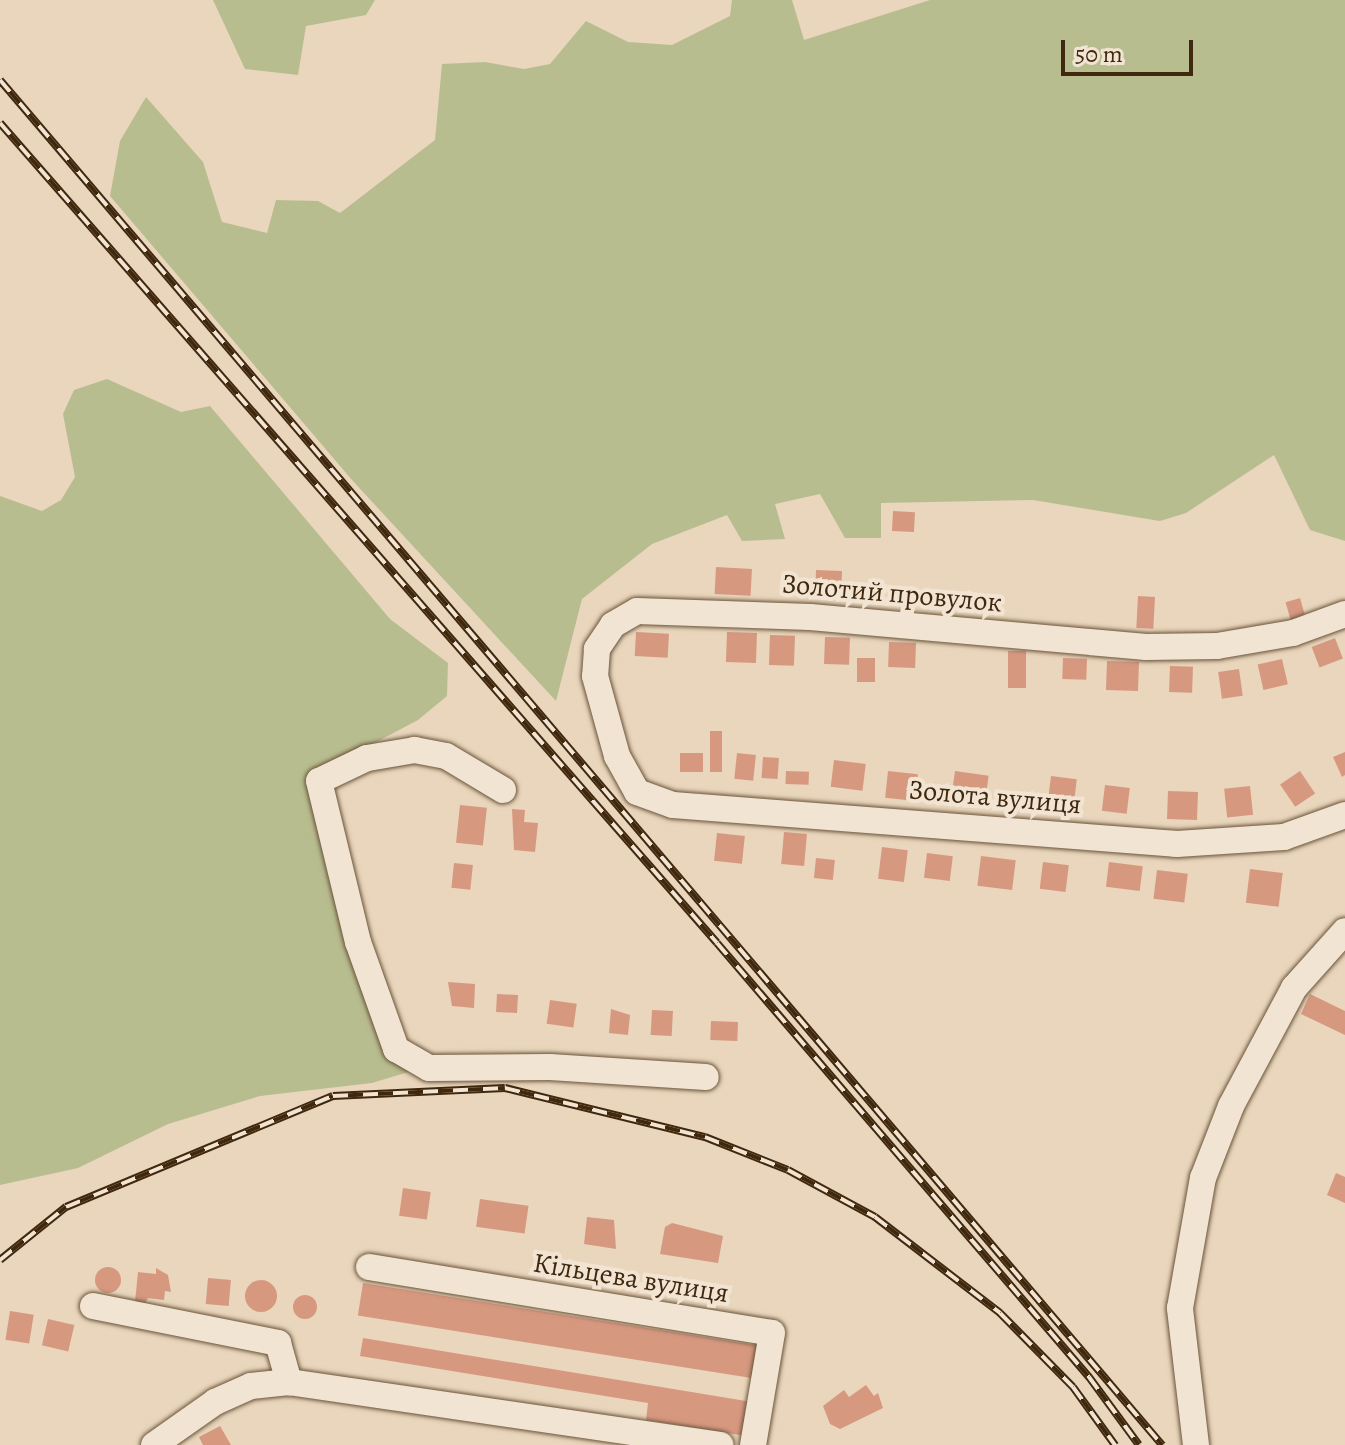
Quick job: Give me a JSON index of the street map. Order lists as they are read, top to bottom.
{
  "streets": {
    "street": ["Золотий провулок", "Золота вулиця", "Кільцева вулиця"]
  },
  "crossings": [
    ["Золотий провулок", "Золота вулиця"]
  ],
  "scale_bar": "50 m"
}
